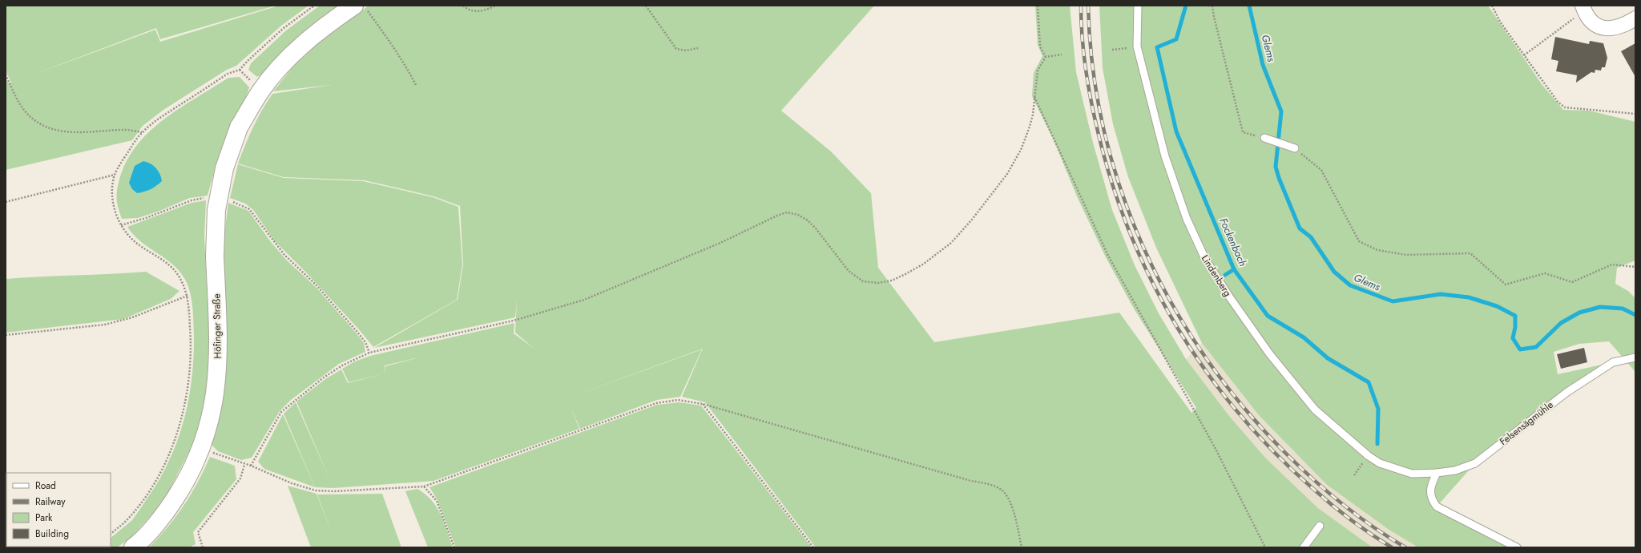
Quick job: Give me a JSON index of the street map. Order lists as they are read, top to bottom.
{
  "streets": {
    "street": ["Höfinger Straße"],
    "lane": ["Lindenberg", "Felsensägmühle"]
  },
  "crossings": [
    ["Lindenberg", "Felsensägmühle"]
  ],
  "water": ["Glems", "Fockenbach"],
  "legend": [
    "Road",
    "Railway",
    "Park",
    "Building"
  ]
}
